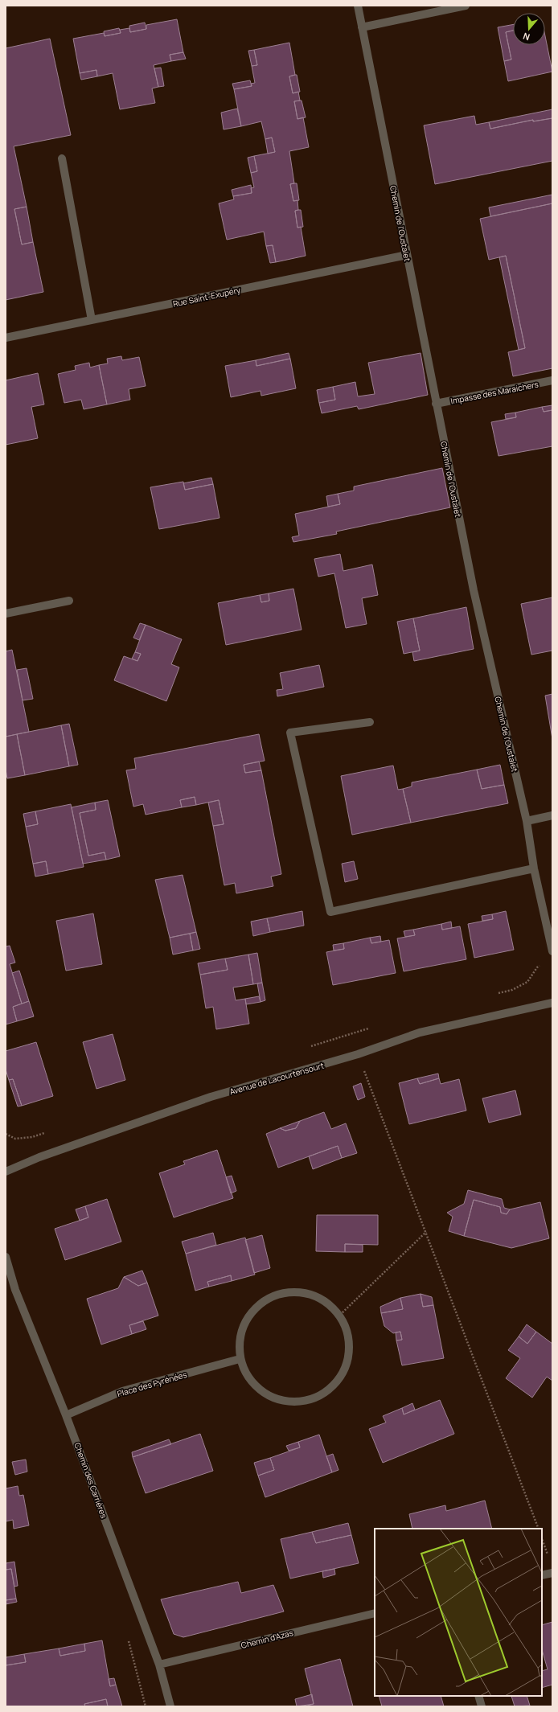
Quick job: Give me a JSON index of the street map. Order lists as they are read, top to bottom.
{
  "streets": {
    "street": [
      "Chemin de l'Oustalet",
      "Rue Saint-Exupéry",
      "Impasse des Maraichers",
      "Avenue de Lacourtensourt",
      "Place des Pyrénées",
      "Chemin des Carrières",
      "Chemin d'Azas"
    ]
  },
  "crossings": [
    ["Chemin de l'Oustalet", "Rue Saint-Exupéry"],
    ["Chemin de l'Oustalet", "Impasse des Maraichers"],
    ["Place des Pyrénées", "Chemin des Carrières"],
    ["Chemin des Carrières", "Chemin d'Azas"]
  ],
  "north": "bottom"
}
